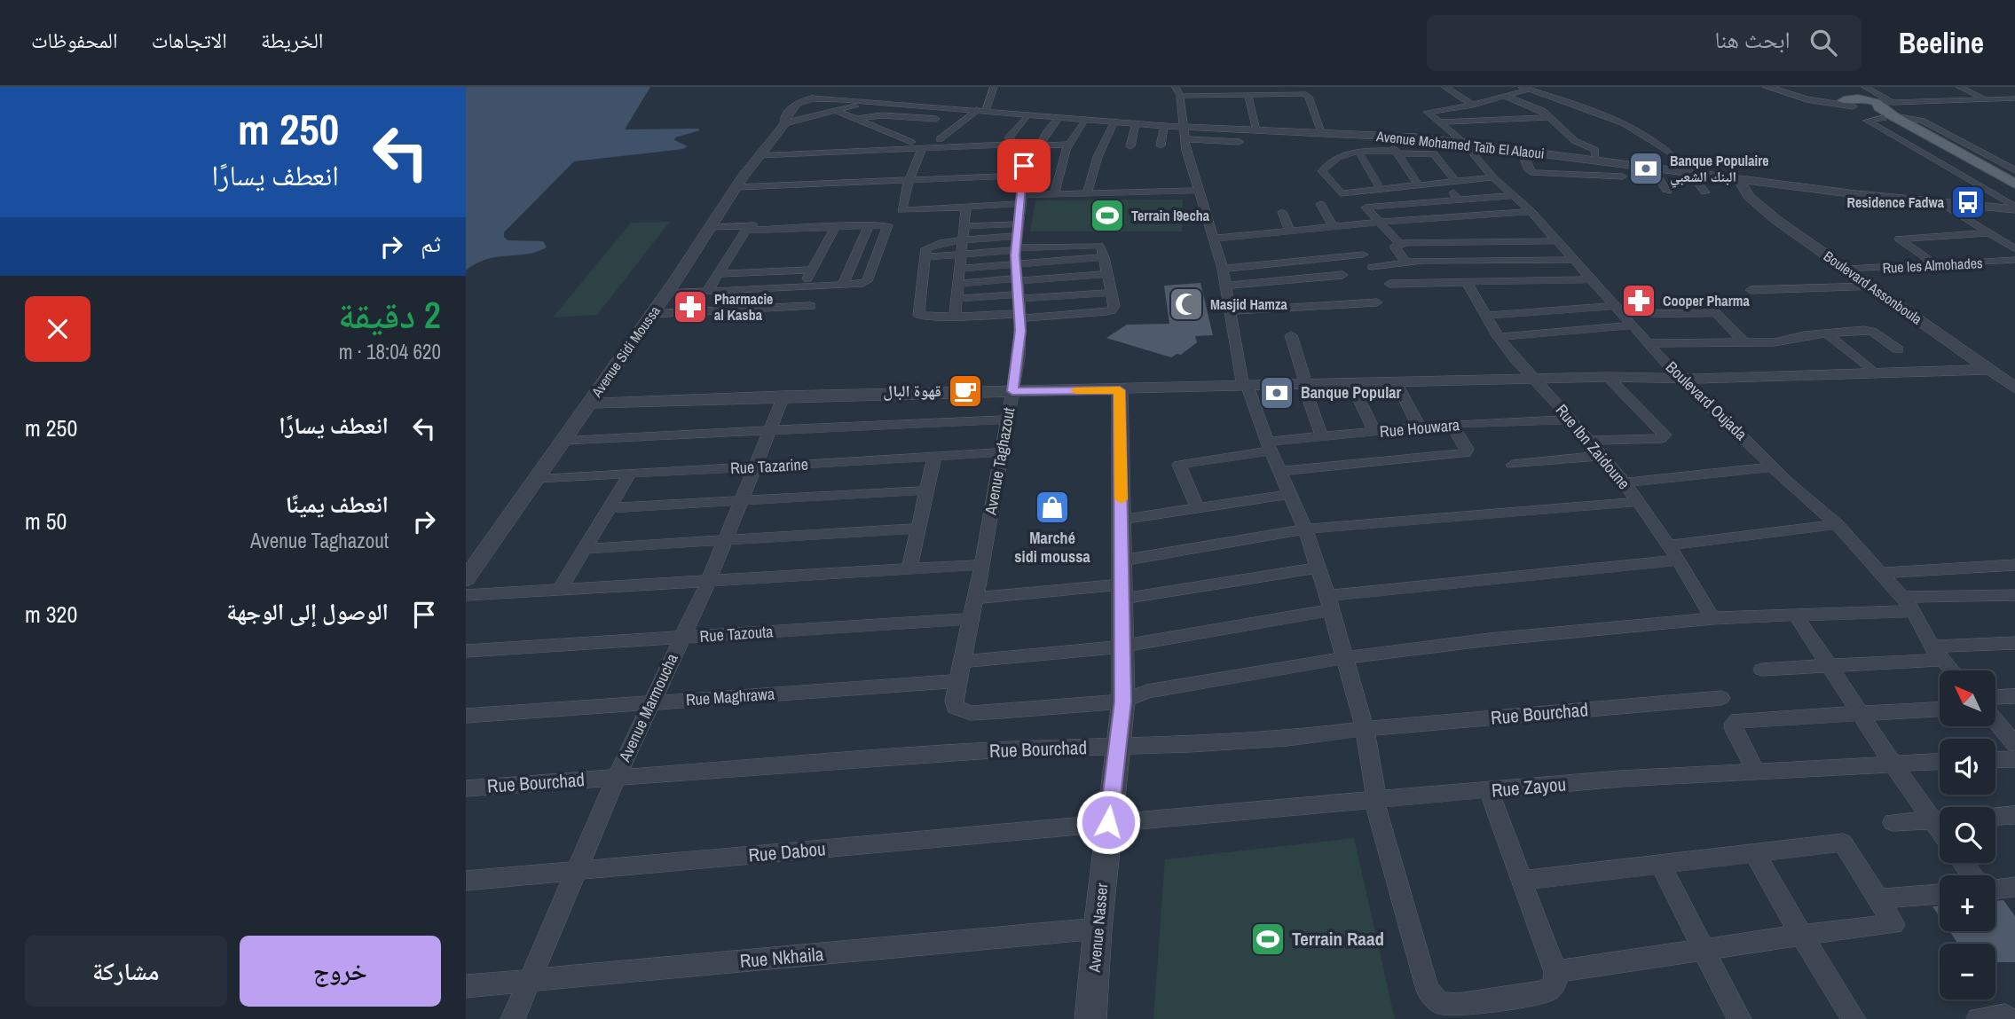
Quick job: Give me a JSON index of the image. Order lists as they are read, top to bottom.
{
  "streets": {
    "street": [
      "Avenue Mohamed Taïb El Alaoui",
      "Rue les Almohades",
      "Boulevard Assonboula",
      "Avenue Sidi Moussa",
      "Boulevard Oujada",
      "Rue Houwara",
      "Rue Ibn Zaidoune",
      "Avenue Taghazout",
      "Rue Tazarine",
      "Rue Tazouta",
      "Rue Maghrawa",
      "Avenue Marmoucha",
      "Rue Bourchad",
      "Rue Zayou",
      "Rue Dabou",
      "Avenue Nasser",
      "Rue Nkhaila"
    ]
  },
  "crossings": [
    ["Avenue Mohamed Taïb El Alaoui", "Boulevard Assonboula"],
    ["Avenue Mohamed Taïb El Alaoui", "Avenue Sidi Moussa"],
    ["Avenue Mohamed Taïb El Alaoui", "Boulevard Oujada"],
    ["Rue les Almohades", "Boulevard Assonboula"],
    ["Avenue Sidi Moussa", "Rue Tazarine"],
    ["Rue Houwara", "Rue Ibn Zaidoune"],
    ["Avenue Taghazout", "Rue Tazarine"],
    ["Avenue Taghazout", "Rue Tazouta"],
    ["Avenue Taghazout", "Rue Maghrawa"],
    ["Avenue Taghazout", "Avenue Nasser"],
    ["Rue Tazarine", "Avenue Marmoucha"],
    ["Rue Tazouta", "Avenue Marmoucha"],
    ["Rue Maghrawa", "Avenue Marmoucha"],
    ["Avenue Marmoucha", "Rue Bourchad"],
    ["Avenue Marmoucha", "Rue Dabou"],
    ["Avenue Marmoucha", "Rue Nkhaila"],
    ["Rue Bourchad", "Avenue Nasser"],
    ["Rue Zayou", "Rue Dabou"],
    ["Rue Zayou", "Avenue Nasser"],
    ["Rue Dabou", "Avenue Nasser"],
    ["Avenue Nasser", "Rue Nkhaila"]
  ],
  "places": {
    "bank": ["Banque Populaire البنك الشعبي", "Banque Popular"],
    "bus stop": ["Residence Fadwa"],
    "sports": ["Terrain l9echa", "Terrain Raad"],
    "pharmacy": ["Cooper Pharma", "Pharmacie al Kasba"],
    "mosque": ["Masjid Hamza"],
    "cafe": ["قهوة البال"],
    "shop": ["Marché sidi moussa"]
  },
  "north": "top left",
  "page": {
    "header": "Beeline",
    "search": "ابحث هنا",
    "nav": ["الخريطة", "الاتجاهات", "المحفوظات"],
    "turn": ["250 m", "انعطف يسارًا"],
    "then": "ثم",
    "heading": ["2 دقيقة", "620 m · 18:04"],
    "list": [
      {
        "name": "انعطف يسارًا",
        "value": "250 m"
      },
      {
        "name": "انعطف يمينًا",
        "note": "Avenue Taghazout",
        "value": "50 m"
      },
      {
        "name": "الوصول إلى الوجهة",
        "value": "320 m"
      }
    ],
    "map_buttons": ["+", "−"],
    "buttons": ["خروج", "مشاركة"]
  }
}
